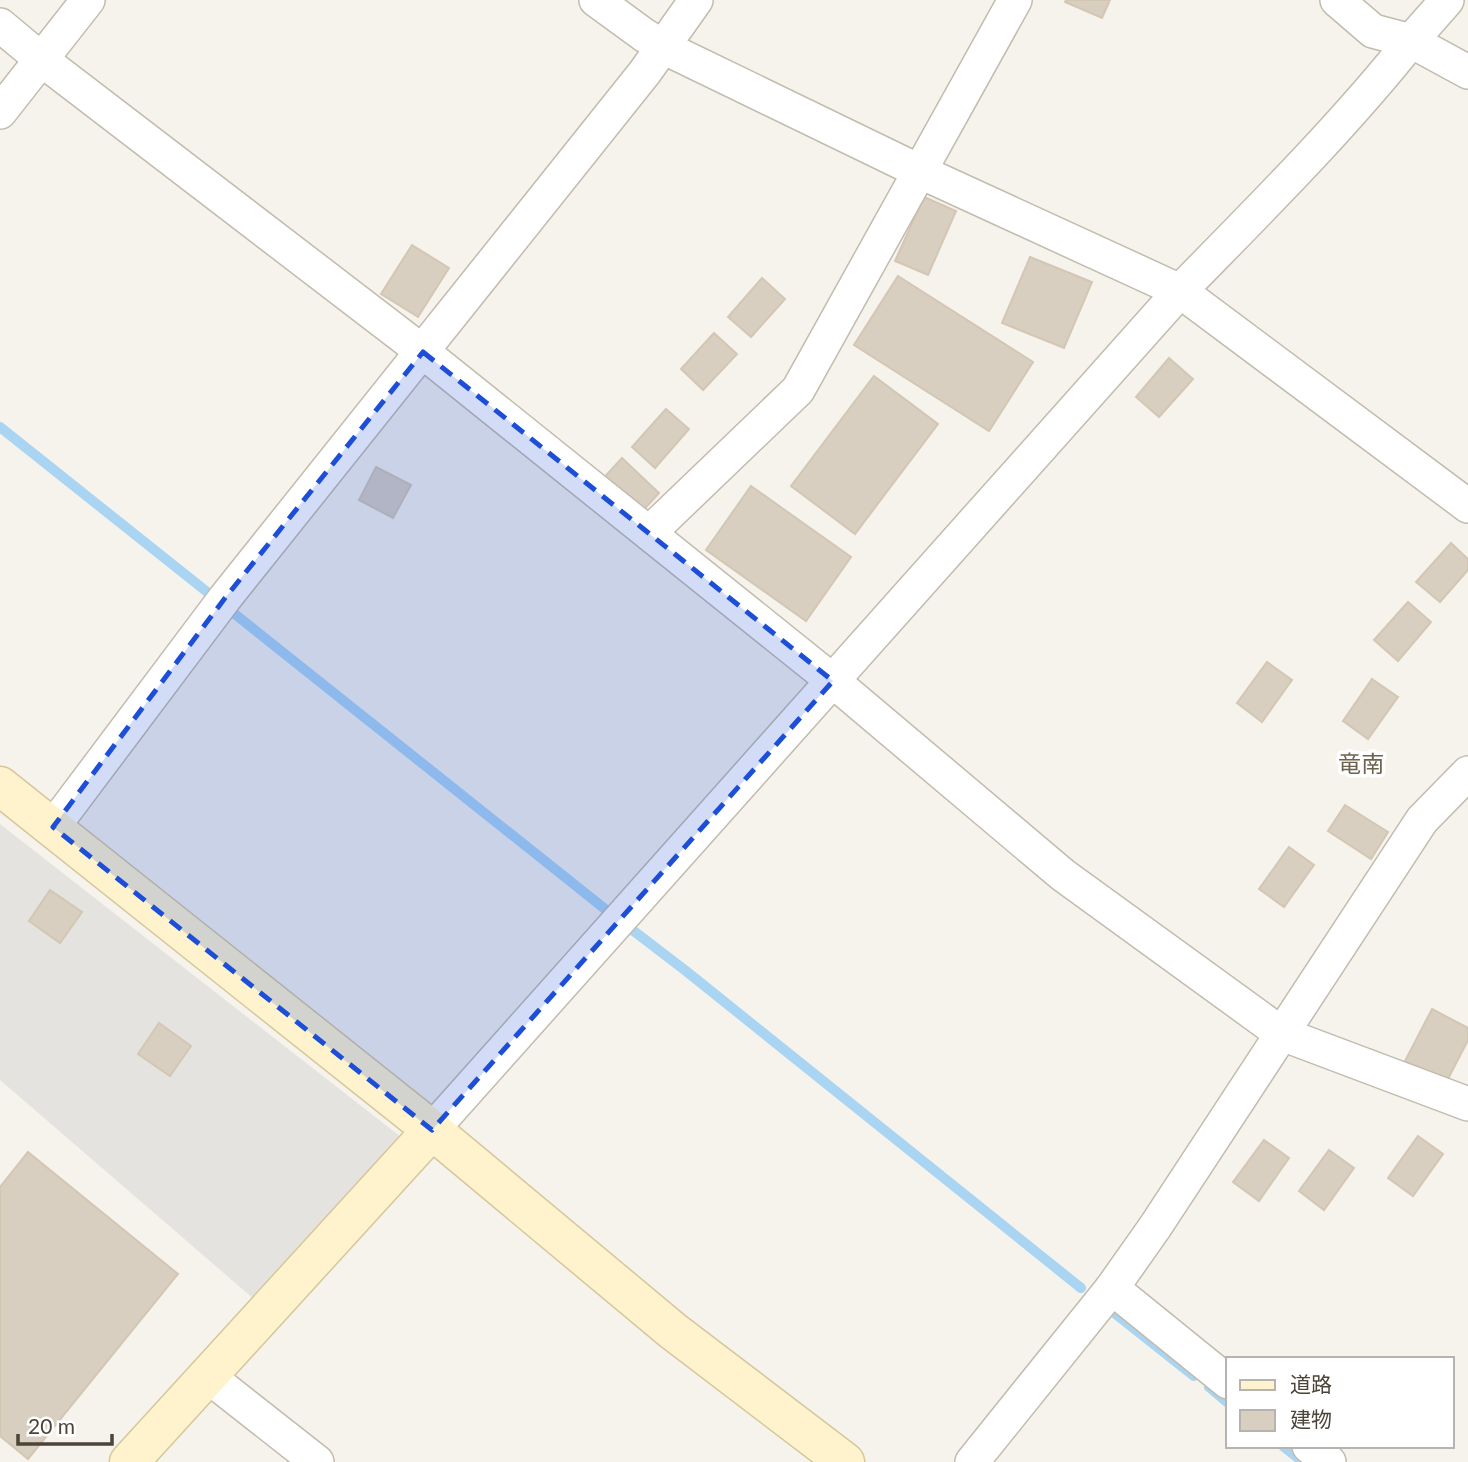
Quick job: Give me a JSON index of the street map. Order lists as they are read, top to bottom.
{
  "districts": ["竜南"],
  "legend": ["道路", "建物"],
  "scale_bar": "20 m"
}
